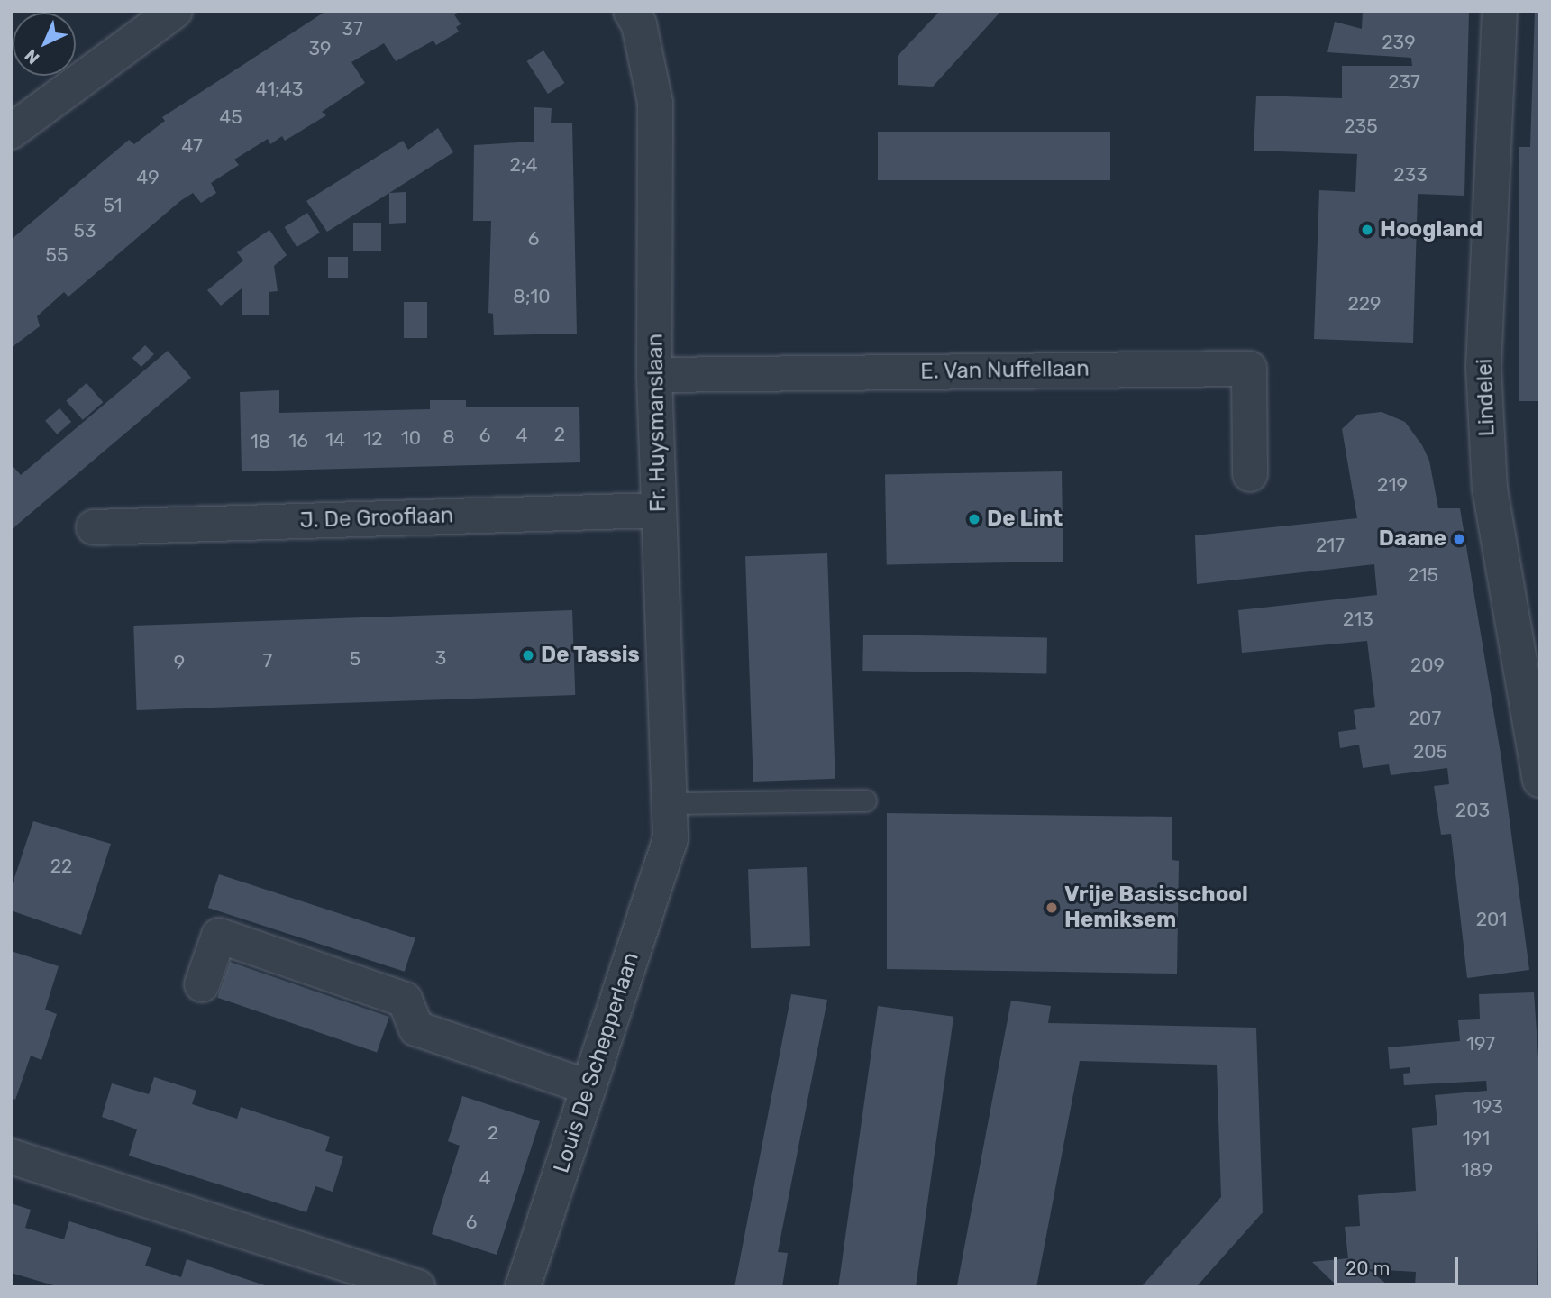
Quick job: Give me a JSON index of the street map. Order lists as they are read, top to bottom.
{
  "streets": {
    "street": [
      "E. Van Nuffellaan",
      "Lindelei",
      "Fr. Huysmanslaan",
      "J. De Grooflaan",
      "Louis De Schepperlaan"
    ]
  },
  "crossings": [
    ["E. Van Nuffellaan", "Fr. Huysmanslaan"],
    ["Fr. Huysmanslaan", "J. De Grooflaan"],
    ["Fr. Huysmanslaan", "Louis De Schepperlaan"]
  ],
  "places": [
    "Hoogland",
    "De Lint",
    "Daane",
    "De Tassis",
    "Vrije Basisschool Hemiksem"
  ],
  "house_numbers": [
    "37",
    "239",
    "39",
    "237",
    "41;43",
    "45",
    "235",
    "47",
    "2;4",
    "233",
    "49",
    "51",
    "53",
    "6",
    "55",
    "8;10",
    "229",
    "2",
    "6",
    "4",
    "8",
    "10",
    "12",
    "14",
    "16",
    "18",
    "219",
    "217",
    "215",
    "213",
    "3",
    "5",
    "7",
    "9",
    "209",
    "207",
    "205",
    "203",
    "22",
    "201",
    "197",
    "193",
    "2",
    "191",
    "189",
    "4",
    "6"
  ],
  "scale_bar": "20 m",
  "north": "bottom left"
}
